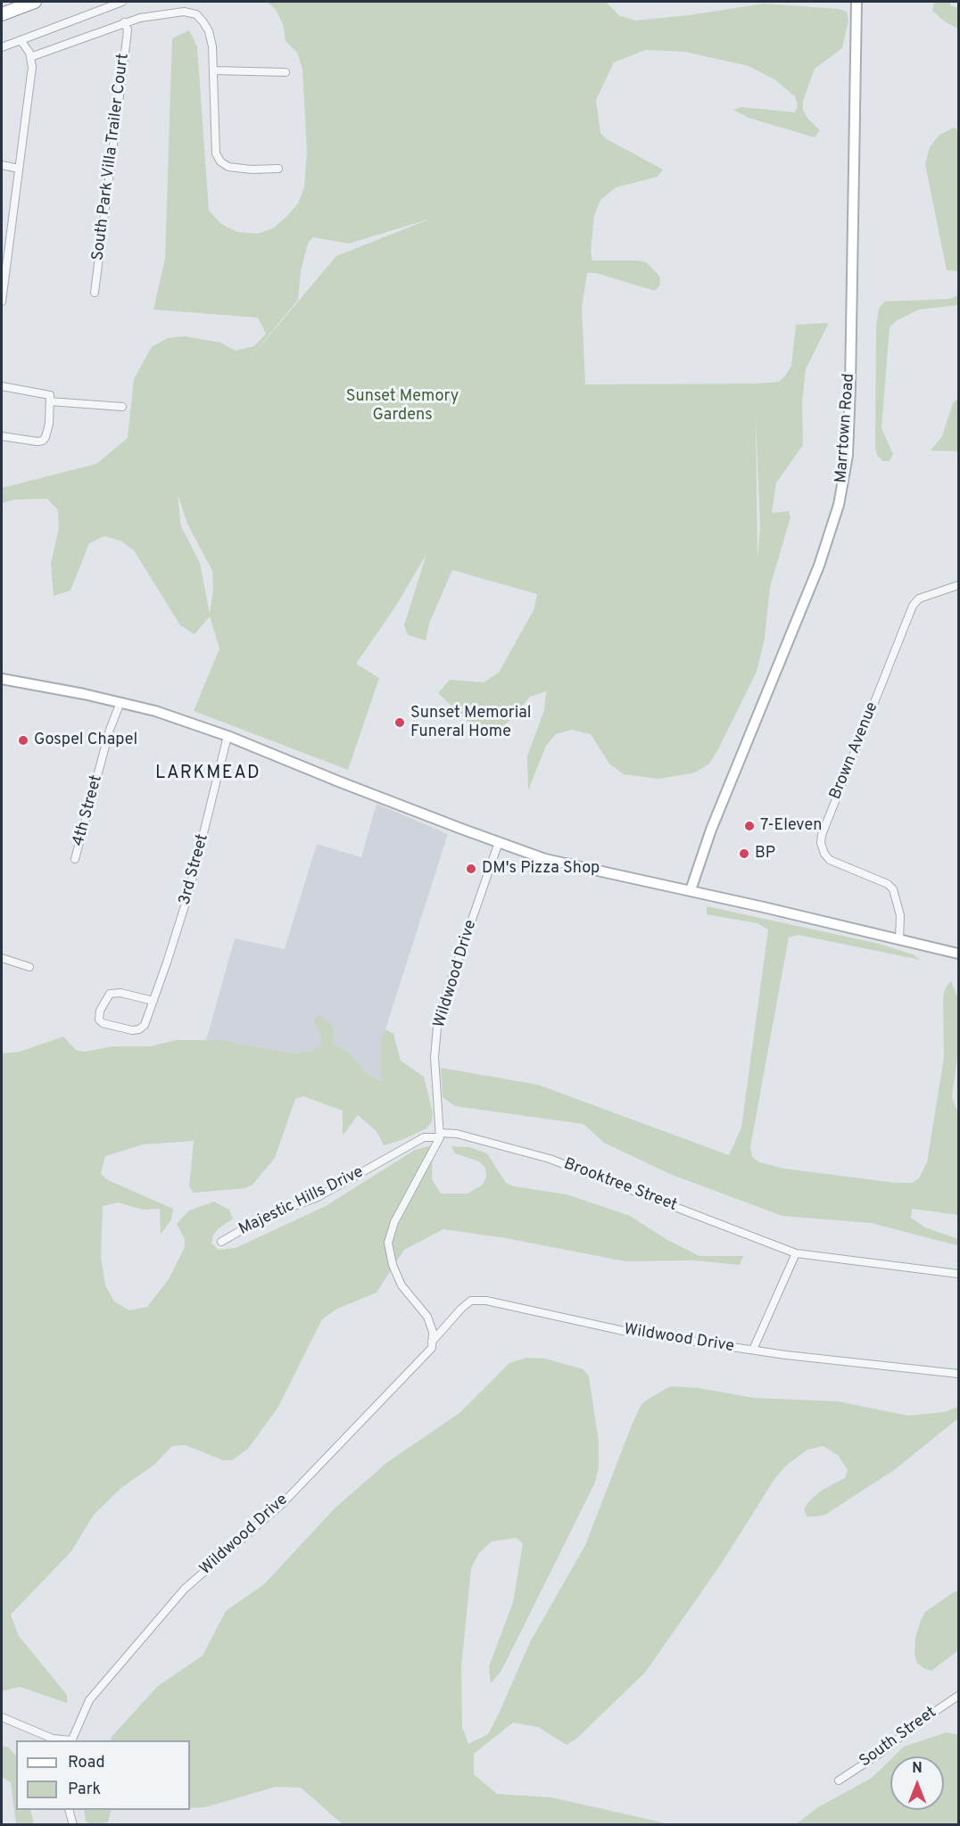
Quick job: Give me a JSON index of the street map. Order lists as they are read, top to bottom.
{
  "streets": {
    "main road": ["Marrtown Road"],
    "street": [
      "South Park Villa Trailer Court",
      "Brown Avenue",
      "4th Street",
      "3rd Street",
      "Wildwood Drive",
      "Brooktree Street",
      "Majestic Hills Drive",
      "South Street"
    ]
  },
  "crossings": [
    ["Wildwood Drive", "Brooktree Street"],
    ["Wildwood Drive", "Majestic Hills Drive"],
    ["Brooktree Street", "Majestic Hills Drive"]
  ],
  "districts": ["LARKMEAD"],
  "parks": ["Sunset Memory Gardens"],
  "places": [
    "Sunset Memorial Funeral Home",
    "Gospel Chapel",
    "7-Eleven",
    "BP",
    "DM's Pizza Shop"
  ],
  "legend": ["Road", "Park"],
  "north": "top"
}
